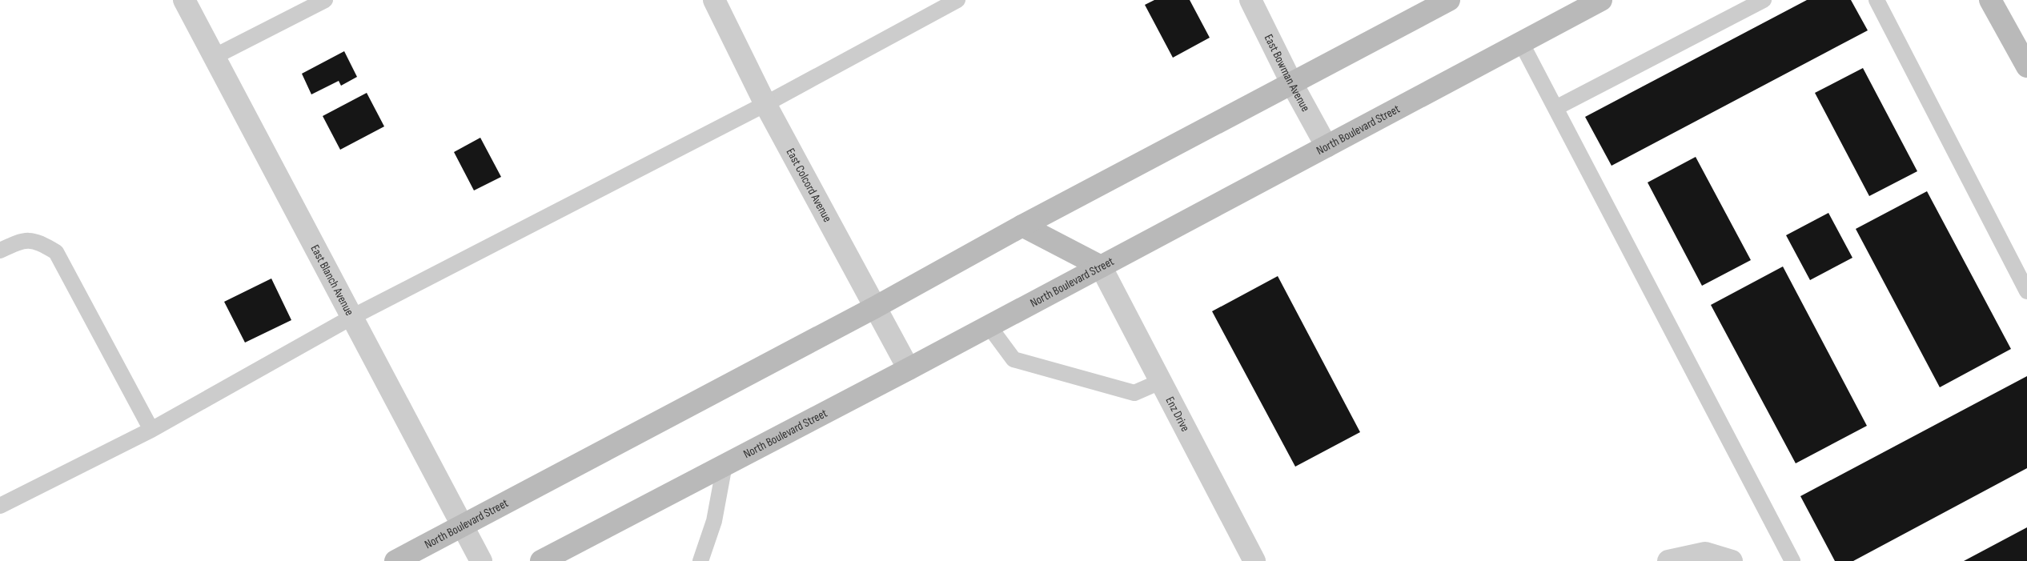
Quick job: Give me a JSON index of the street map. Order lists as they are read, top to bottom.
{
  "streets": {
    "main road": ["North Boulevard Street"],
    "street": [
      "East Bowman Avenue",
      "East Colcord Avenue",
      "East Blanch Avenue",
      "Enz Drive"
    ]
  },
  "crossings": [
    ["East Bowman Avenue", "North Boulevard Street"],
    ["North Boulevard Street", "East Colcord Avenue"],
    ["North Boulevard Street", "East Blanch Avenue"],
    ["North Boulevard Street", "Enz Drive"]
  ]
}
